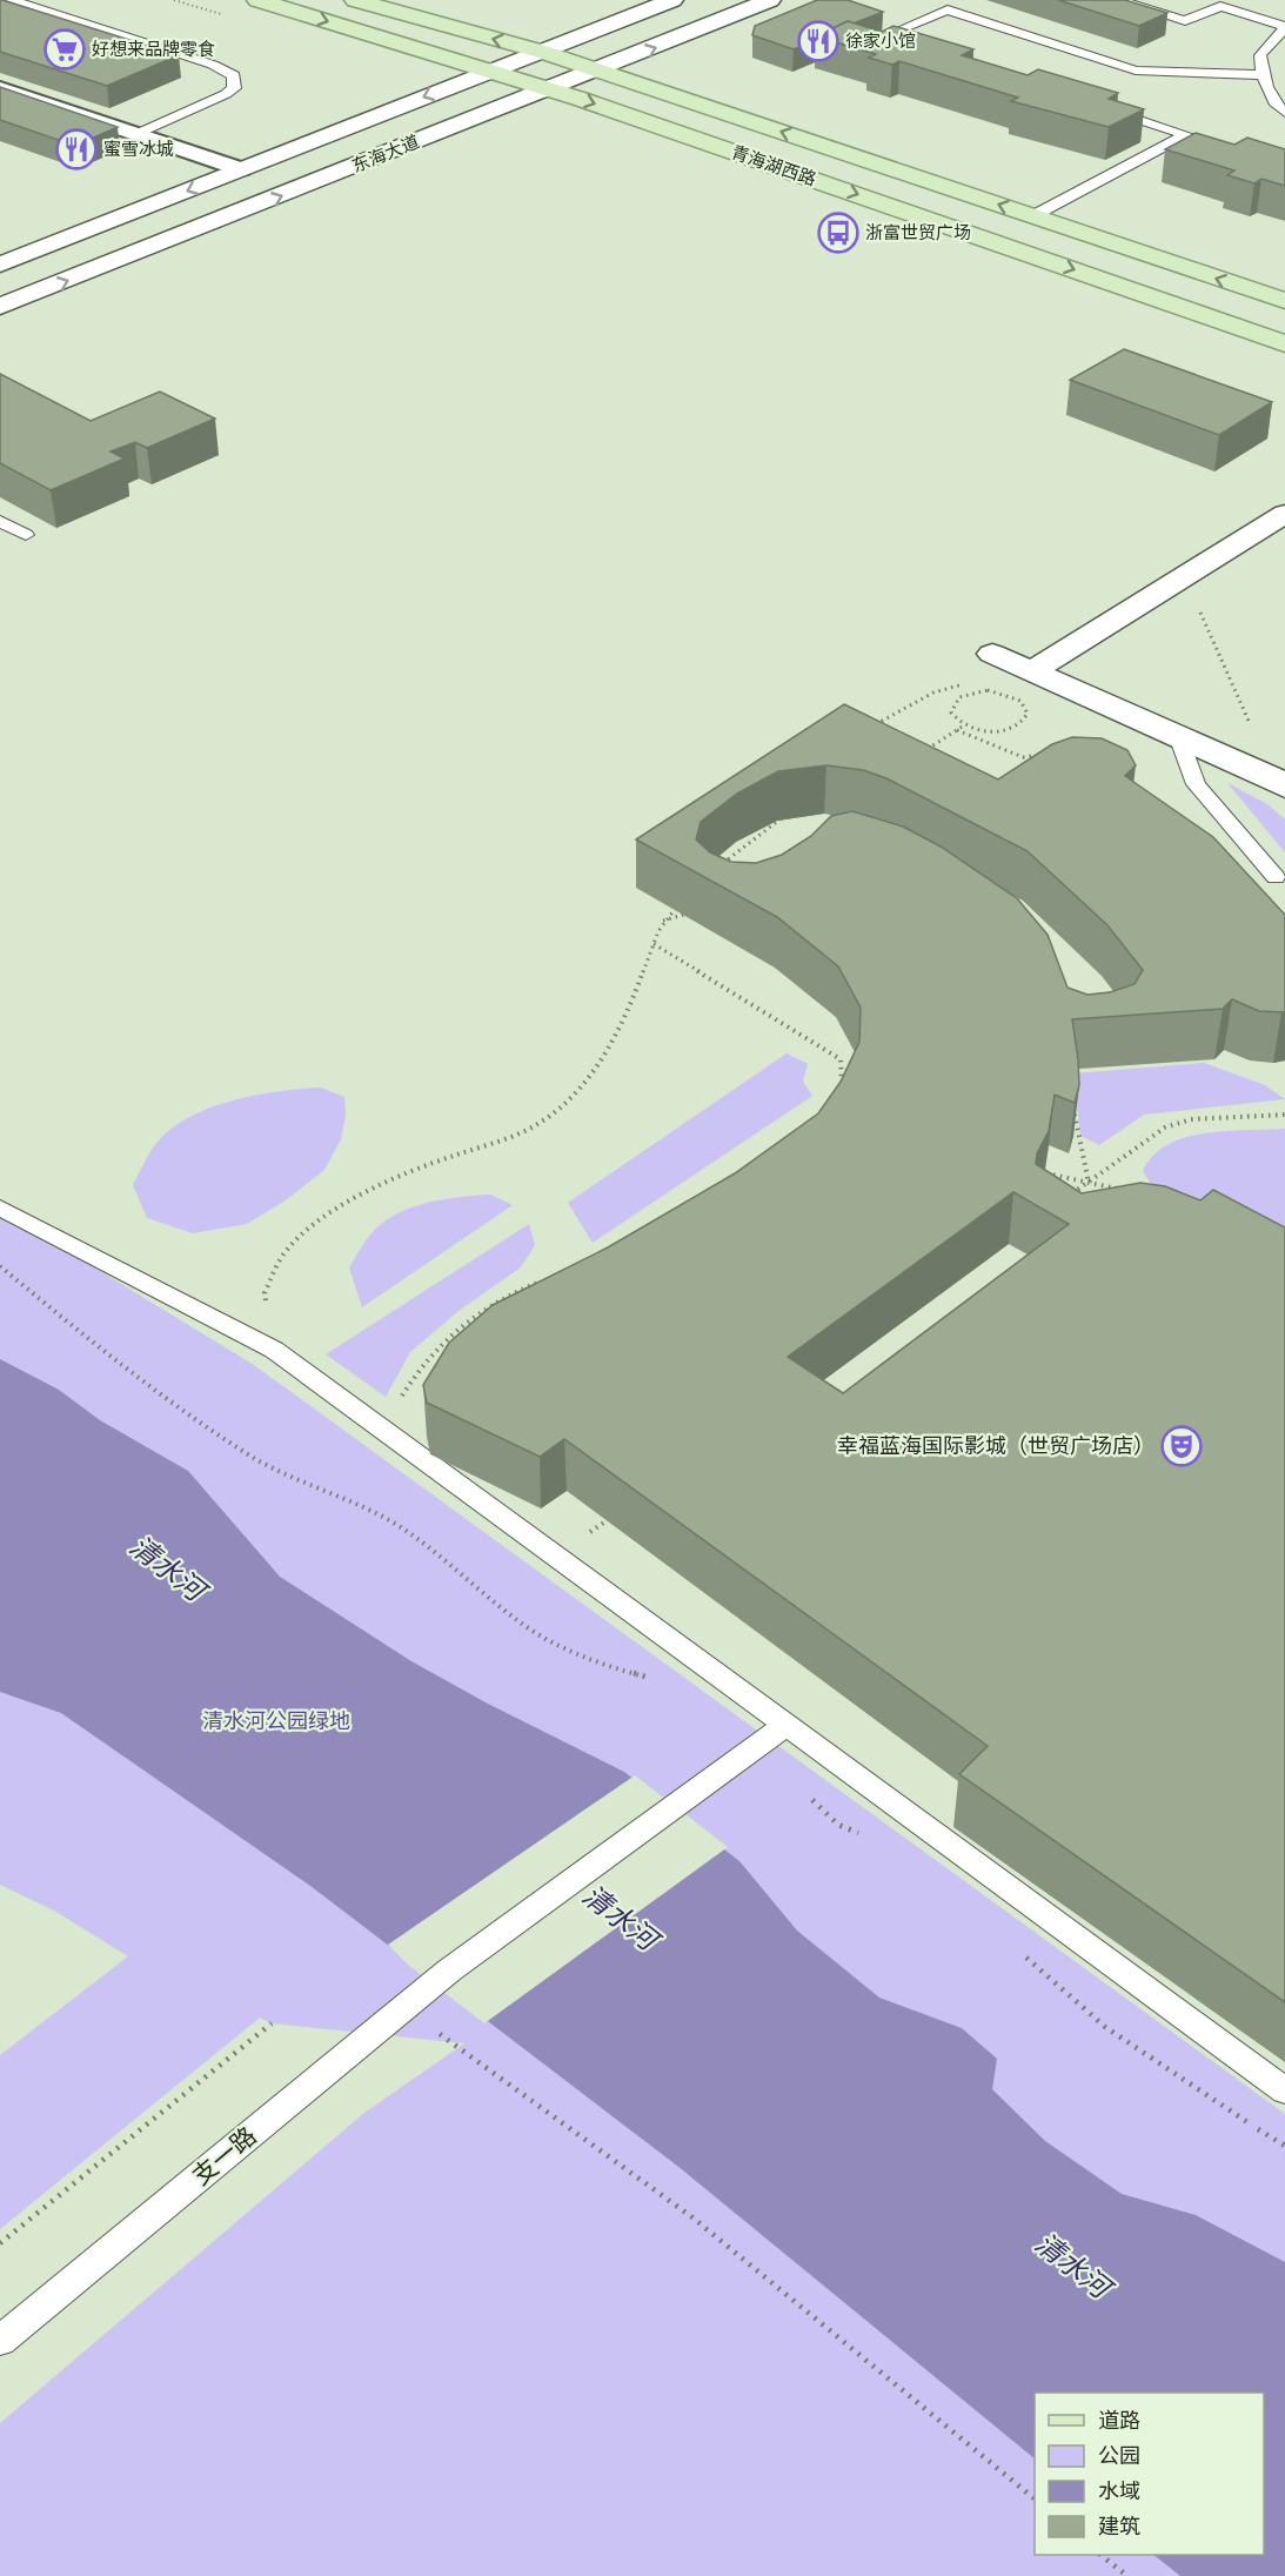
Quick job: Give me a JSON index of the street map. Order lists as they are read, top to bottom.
{
  "streets": {
    "main road": ["青海湖西路"],
    "street": ["东海大道"],
    "lane": ["支一路"]
  },
  "crossings": [
    ["东海大道", "青海湖西路"]
  ],
  "water": ["清水河"],
  "parks": ["清水河公园绿地"],
  "places": {
    "restaurant": ["徐家小馆", "蜜雪冰城"],
    "supermarket": ["好想来品牌零食"],
    "bus stop": ["浙富世贸广场"],
    "theatre": ["幸福蓝海国际影城（世贸广场店）"]
  },
  "legend": [
    "道路",
    "公园",
    "水域",
    "建筑"
  ]
}
